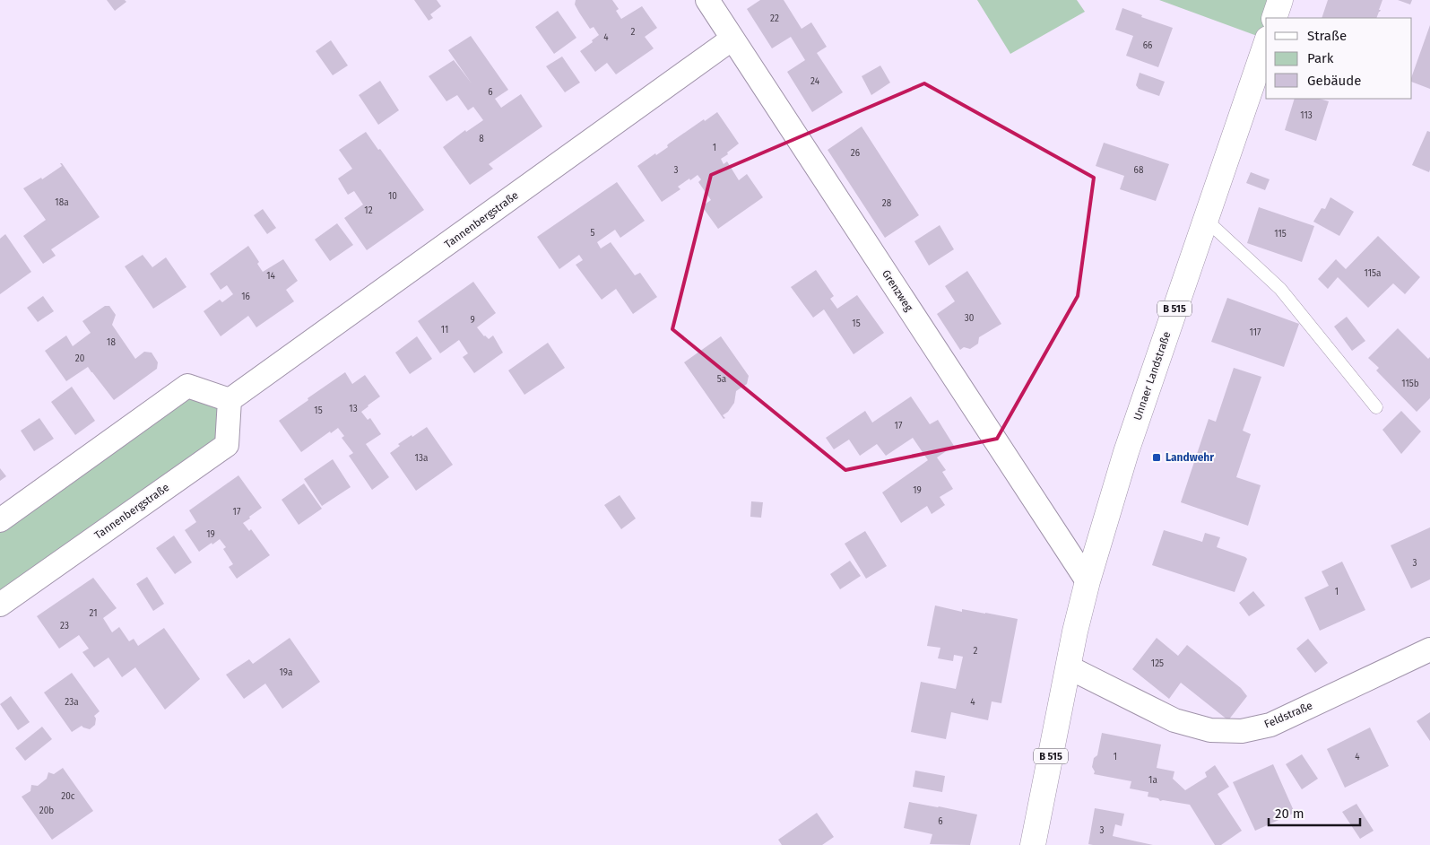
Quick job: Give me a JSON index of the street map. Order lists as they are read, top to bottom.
{
  "streets": {
    "main road": ["B 515", "Unnaer Landstraße"],
    "street": ["Tannenbergstraße", "Grenzweg", "Feldstraße"]
  },
  "crossings": [
    ["Tannenbergstraße", "Grenzweg"],
    ["Grenzweg", "Unnaer Landstraße"],
    ["B 515", "Unnaer Landstraße"],
    ["B 515", "Feldstraße"],
    ["Unnaer Landstraße", "Feldstraße"]
  ],
  "places": {
    "transit": ["Landwehr"]
  },
  "house_numbers": [
    "22",
    "2",
    "4",
    "66",
    "24",
    "6",
    "113",
    "8",
    "1",
    "26",
    "3",
    "68",
    "10",
    "18a",
    "28",
    "12",
    "5",
    "115",
    "115a",
    "14",
    "16",
    "30",
    "9",
    "15",
    "11",
    "117",
    "18",
    "20",
    "5a",
    "115b",
    "13",
    "15",
    "17",
    "13a",
    "19",
    "17",
    "19",
    "3",
    "1",
    "21",
    "23",
    "2",
    "125",
    "19a",
    "23a",
    "4",
    "1",
    "4",
    "1a",
    "20c",
    "20b",
    "6",
    "3"
  ],
  "legend": ["Straße", "Park", "Gebäude"],
  "scale_bar": "20 m"
}
